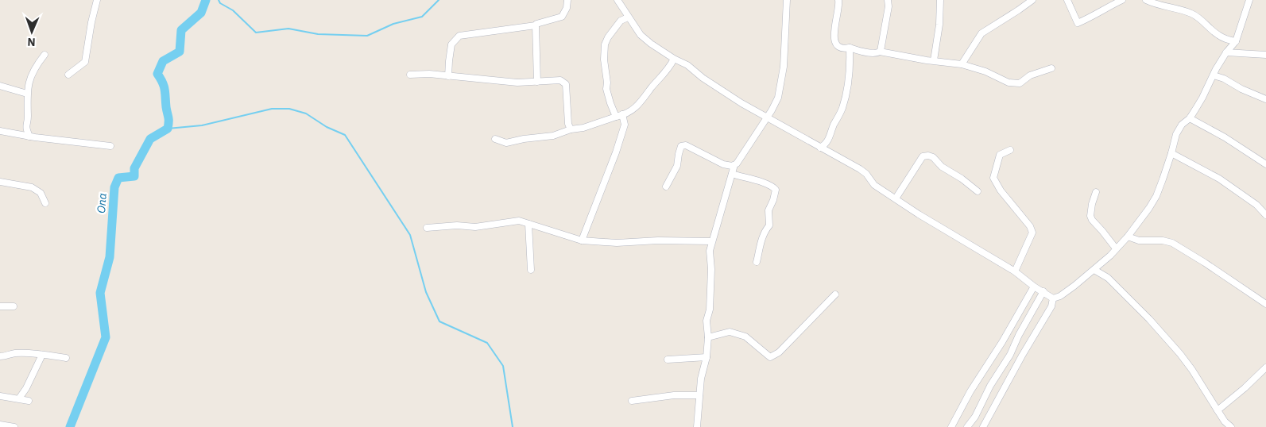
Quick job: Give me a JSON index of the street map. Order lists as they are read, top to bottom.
{
  "water": ["Ona"],
  "north": "bottom"
}
